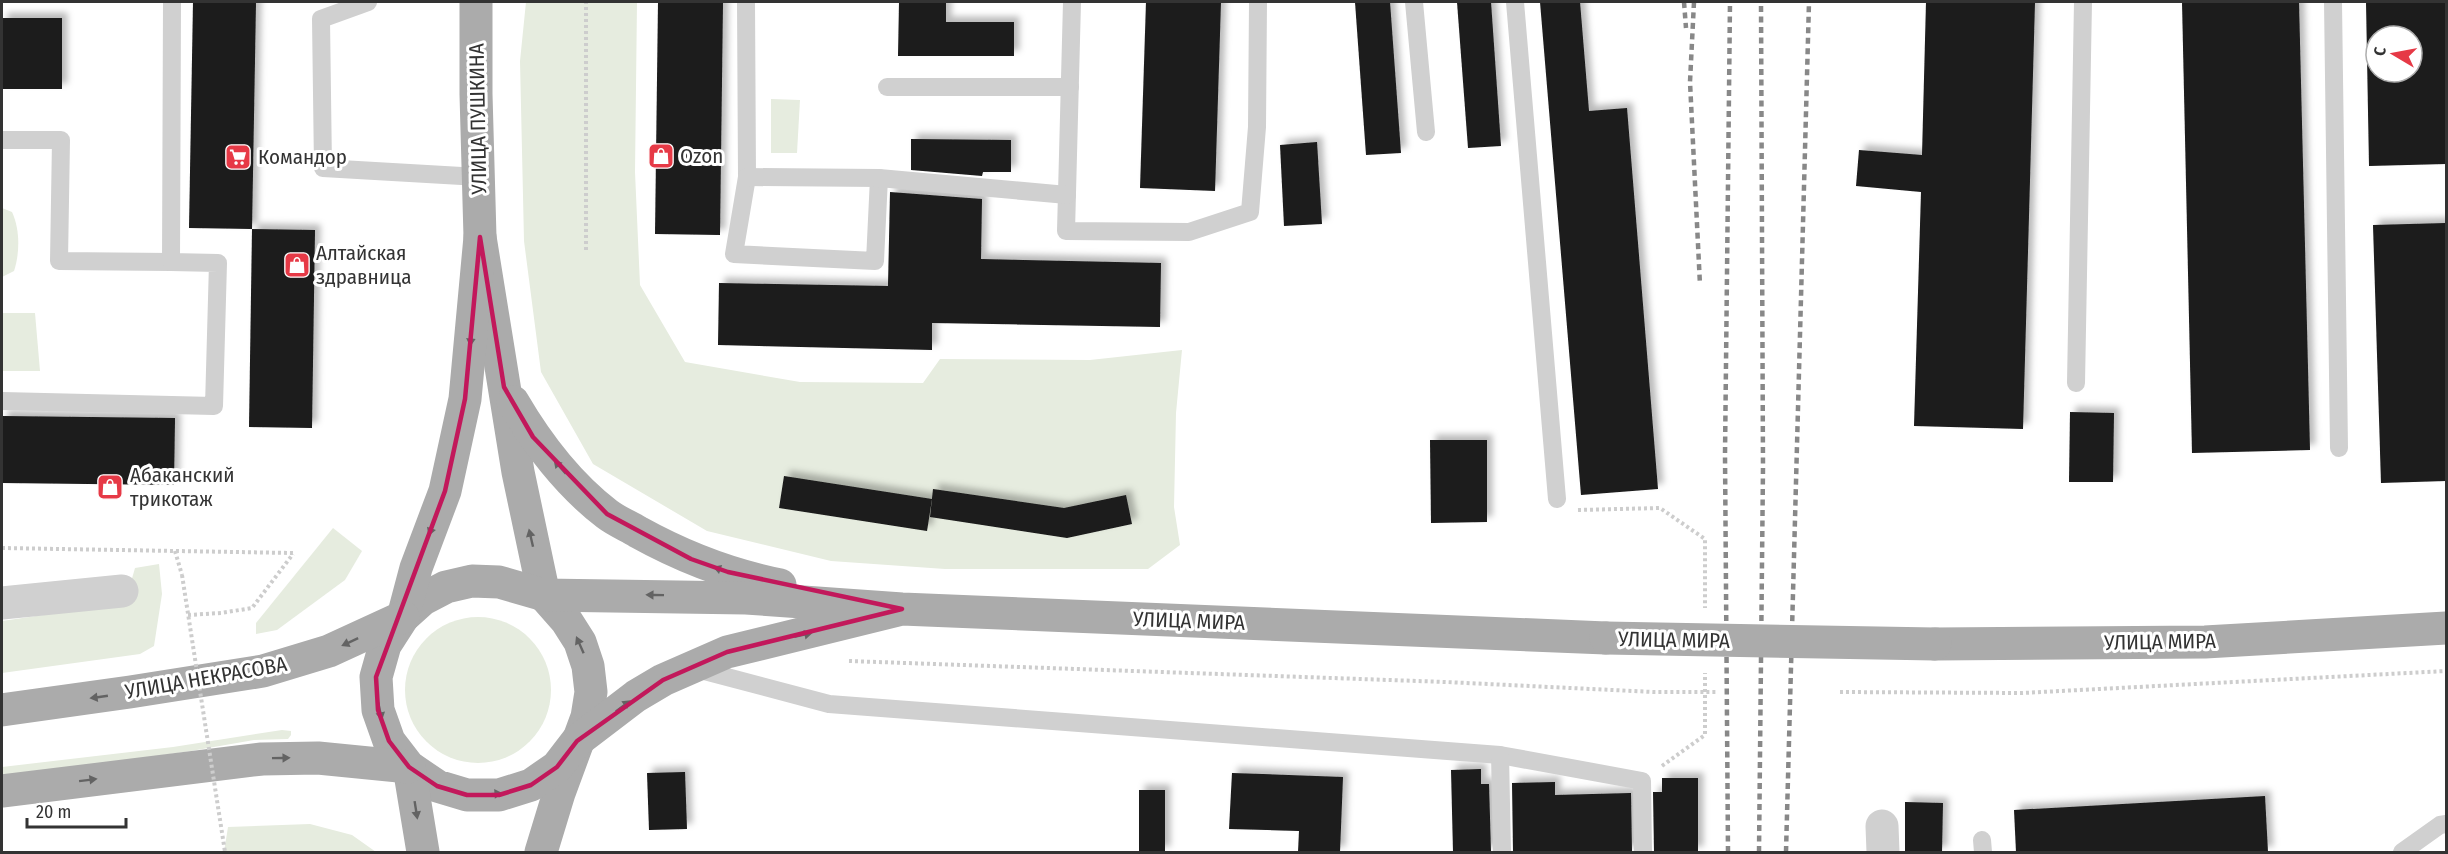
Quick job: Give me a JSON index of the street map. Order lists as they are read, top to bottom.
{
  "streets": {
    "main road": ["УЛИЦА ПУШКИНА", "УЛИЦА МИРА", "УЛИЦА НЕКРАСОВА"]
  },
  "places": {
    "shop": ["Ozon", "Алтайская здравница", "Абаканский трикотаж"],
    "supermarket": ["Командор"]
  },
  "scale_bar": "20 m",
  "north": "left"
}
